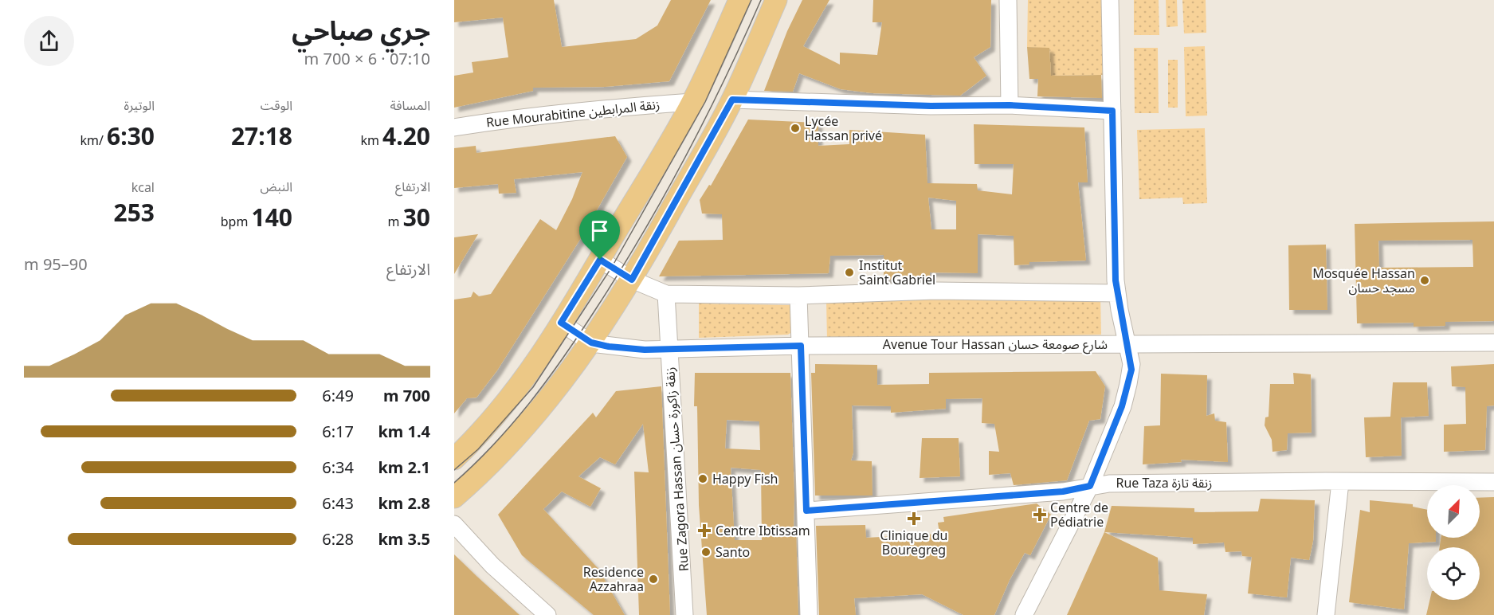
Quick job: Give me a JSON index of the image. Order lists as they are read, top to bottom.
{
  "streets": {
    "street": [
      "Rue Mourabitine زنقة المرابطين",
      "Avenue Tour Hassan شارع صومعة حسان",
      "Rue Zagora Hassan زنقة زاكورة حسان",
      "Rue Taza زنقة تازة"
    ]
  },
  "crossings": [
    ["Avenue Tour Hassan شارع صومعة حسان", "Rue Zagora Hassan زنقة زاكورة حسان"]
  ],
  "places": {
    "other": [
      "Lycée Hassan privé",
      "Institut Saint Gabriel",
      "Mosquée Hassan مسجد حسان",
      "Happy Fish",
      "Santo",
      "Residence Azzahraa"
    ],
    "health": ["Centre de Pédiatrie", "Clinique du Bouregreg", "Centre Ibtissam"]
  },
  "north": "top right",
  "page": {
    "heading": ["جري صباحي", "07:10 · 6 × 700 m"],
    "stats": [
      ["المسافة", "4.20 km"],
      ["الوقت", "27:18"],
      ["الوتيرة", "6:30 /km"],
      ["الارتفاع", "30 m"],
      ["النبض", "140 bpm"],
      ["kcal", "253"]
    ],
    "chart": ["الارتفاع", "90–95 m"],
    "list": [
      {
        "name": "700 m",
        "note": "6:49"
      },
      {
        "name": "1.4 km",
        "note": "6:17"
      },
      {
        "name": "2.1 km",
        "note": "6:34"
      },
      {
        "name": "2.8 km",
        "note": "6:43"
      },
      {
        "name": "3.5 km",
        "note": "6:28"
      }
    ]
  }
}
